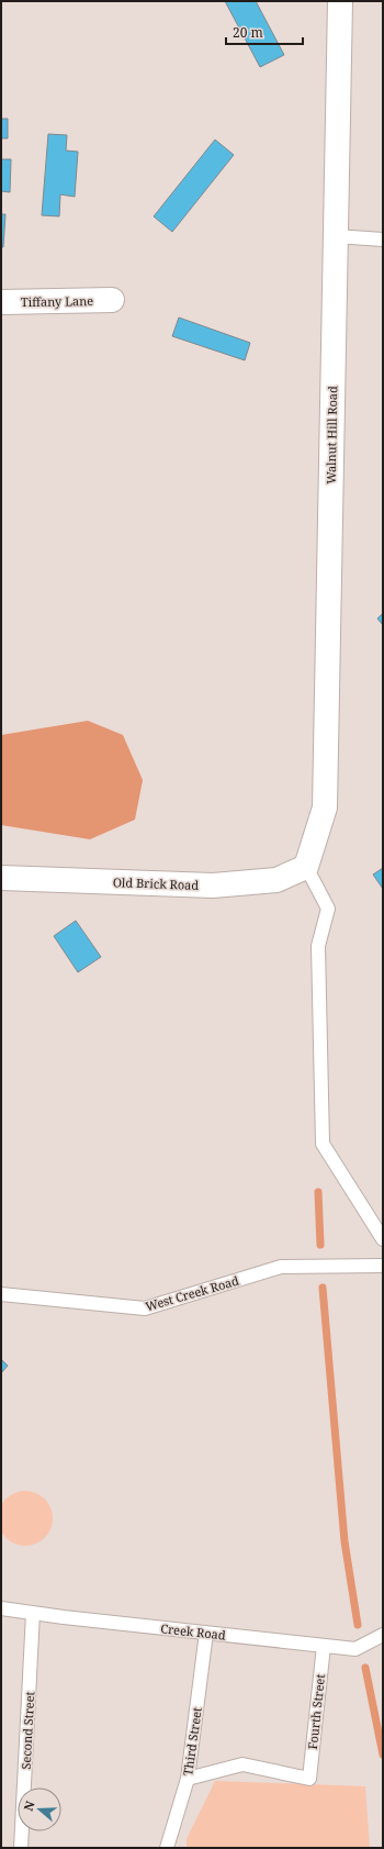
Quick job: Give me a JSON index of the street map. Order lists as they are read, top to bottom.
{
  "streets": {
    "street": ["Tiffany Lane", "Walnut Hill Road", "Old Brick Road"],
    "lane": [
      "West Creek Road",
      "Creek Road",
      "Fourth Street",
      "Second Street",
      "Third Street"
    ]
  },
  "crossings": [
    ["Walnut Hill Road", "Old Brick Road"],
    ["Creek Road", "Fourth Street"],
    ["Creek Road", "Second Street"],
    ["Creek Road", "Third Street"],
    ["Fourth Street", "Third Street"]
  ],
  "scale_bar": "20 m",
  "north": "left"
}
